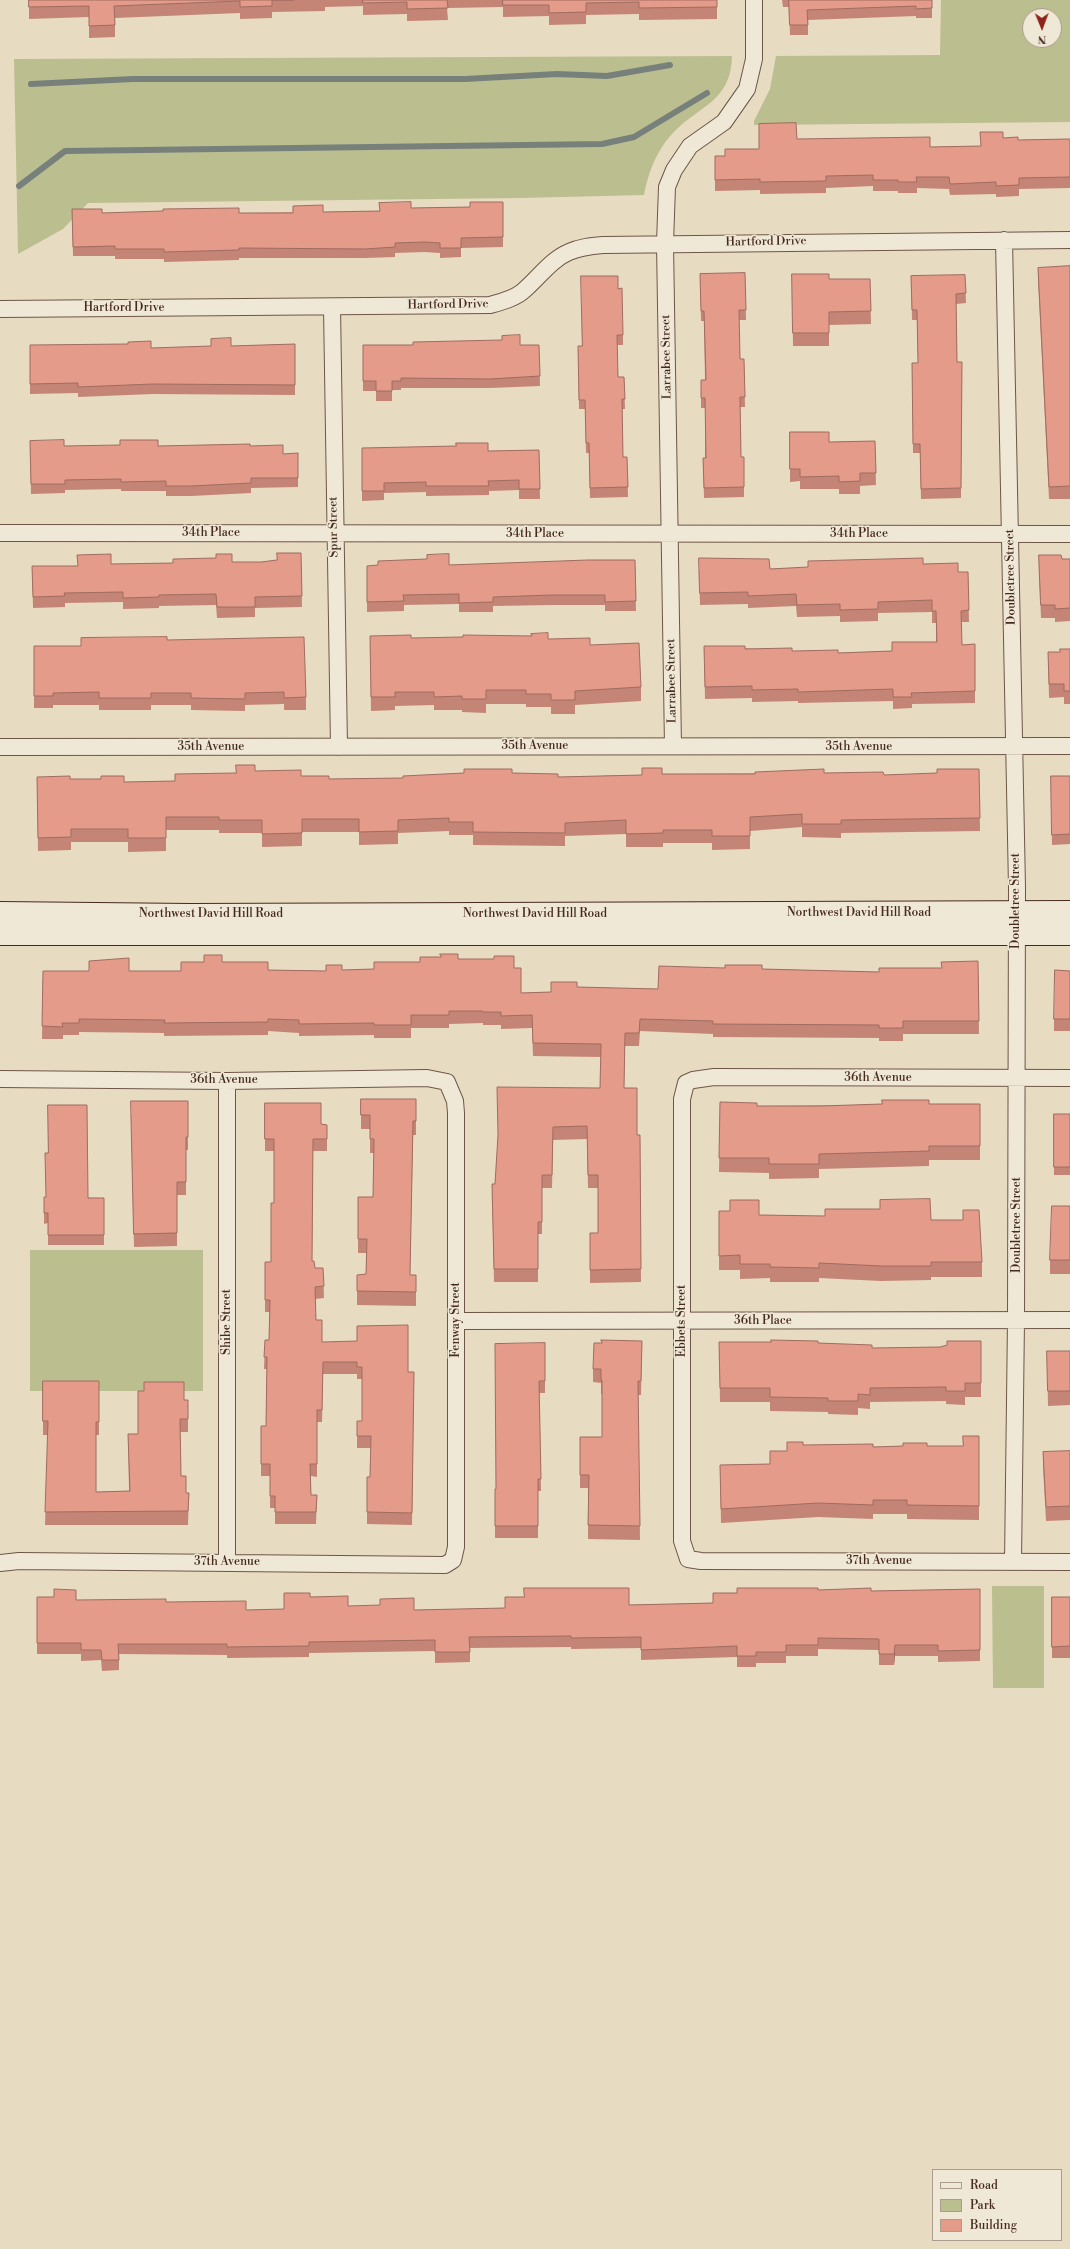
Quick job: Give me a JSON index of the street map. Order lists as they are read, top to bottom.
{
  "streets": {
    "street": [
      "Hartford Drive",
      "Larrabee Street",
      "Spur Street",
      "34th Place",
      "Doubletree Street",
      "35th Avenue",
      "Northwest David Hill Road",
      "36th Avenue",
      "Fenway Street",
      "Ebbets Street",
      "36th Place",
      "Shibe Street",
      "37th Avenue"
    ]
  },
  "crossings": [
    ["Hartford Drive", "Larrabee Street"],
    ["Hartford Drive", "Spur Street"],
    ["Hartford Drive", "Doubletree Street"],
    ["Larrabee Street", "34th Place"],
    ["Larrabee Street", "35th Avenue"],
    ["Spur Street", "34th Place"],
    ["Spur Street", "35th Avenue"],
    ["34th Place", "Doubletree Street"],
    ["Doubletree Street", "35th Avenue"],
    ["Doubletree Street", "Northwest David Hill Road"],
    ["Doubletree Street", "36th Avenue"],
    ["Doubletree Street", "36th Place"],
    ["Doubletree Street", "37th Avenue"],
    ["36th Avenue", "Fenway Street"],
    ["36th Avenue", "Ebbets Street"],
    ["36th Avenue", "Shibe Street"],
    ["Fenway Street", "36th Place"],
    ["Fenway Street", "37th Avenue"],
    ["Ebbets Street", "36th Place"],
    ["Ebbets Street", "37th Avenue"],
    ["Shibe Street", "37th Avenue"]
  ],
  "legend": ["Road", "Park", "Building"],
  "north": "bottom"
}
